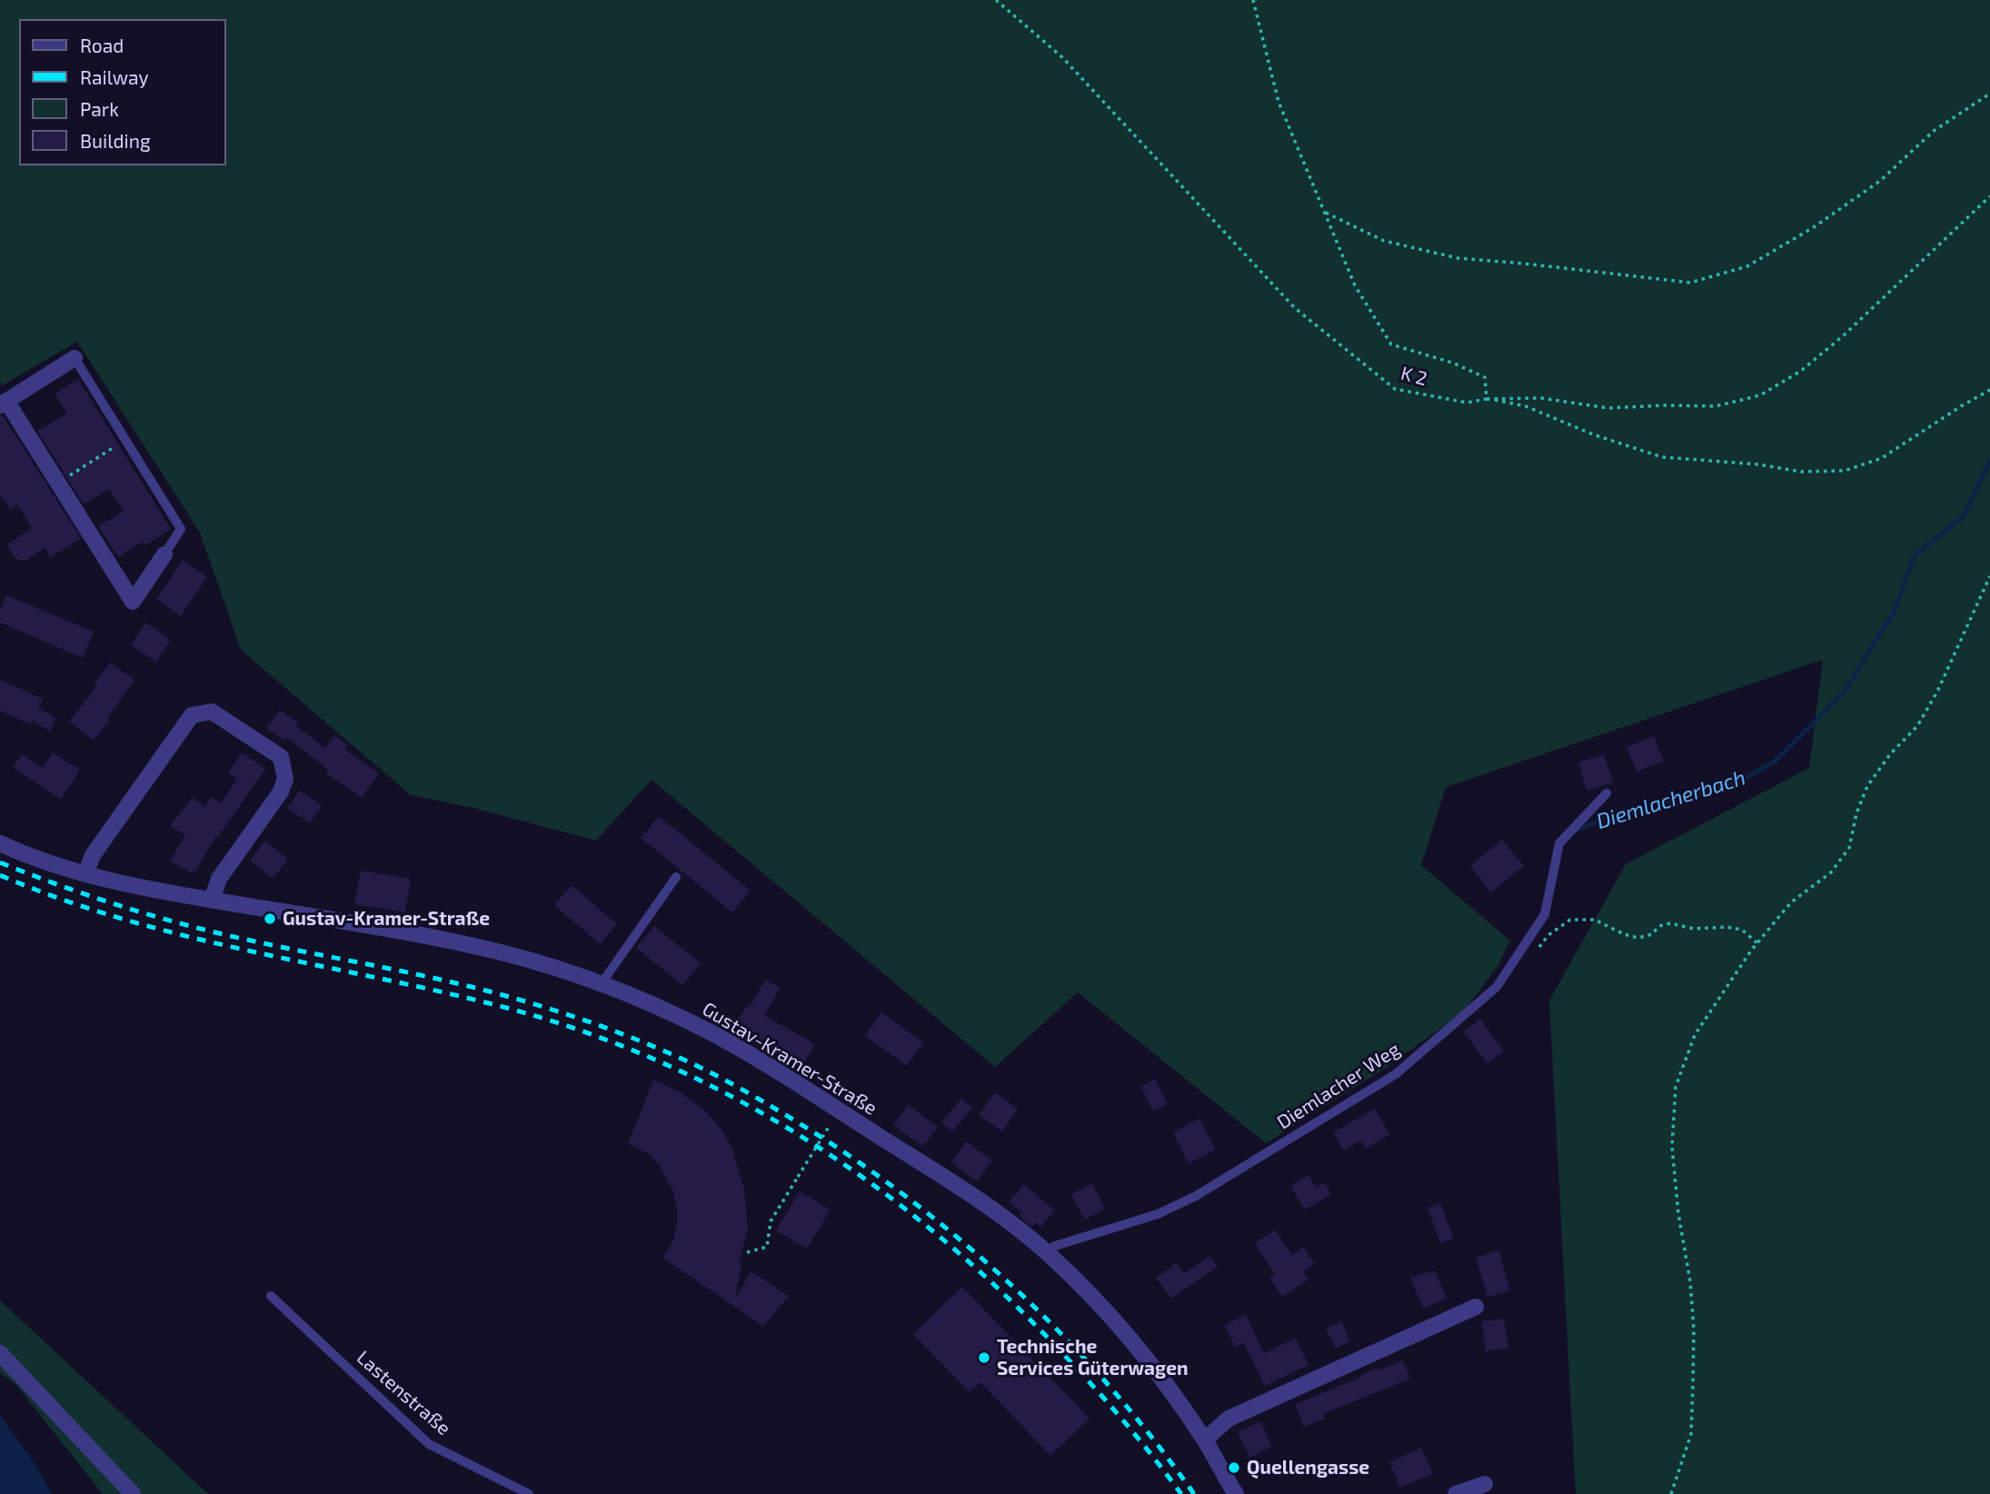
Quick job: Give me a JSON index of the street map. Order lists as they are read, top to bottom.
{
  "streets": {
    "street": ["Gustav-Kramer-Straße"],
    "lane": ["Diemlacher Weg", "Lastenstraße"],
    "path": ["K 2"]
  },
  "crossings": [
    ["Gustav-Kramer-Straße", "Diemlacher Weg"]
  ],
  "water": ["Diemlacherbach"],
  "places": ["Gustav-Kramer-Straße", "Technische Services Güterwagen", "Quellengasse"],
  "legend": [
    "Road",
    "Railway",
    "Park",
    "Building"
  ]
}
